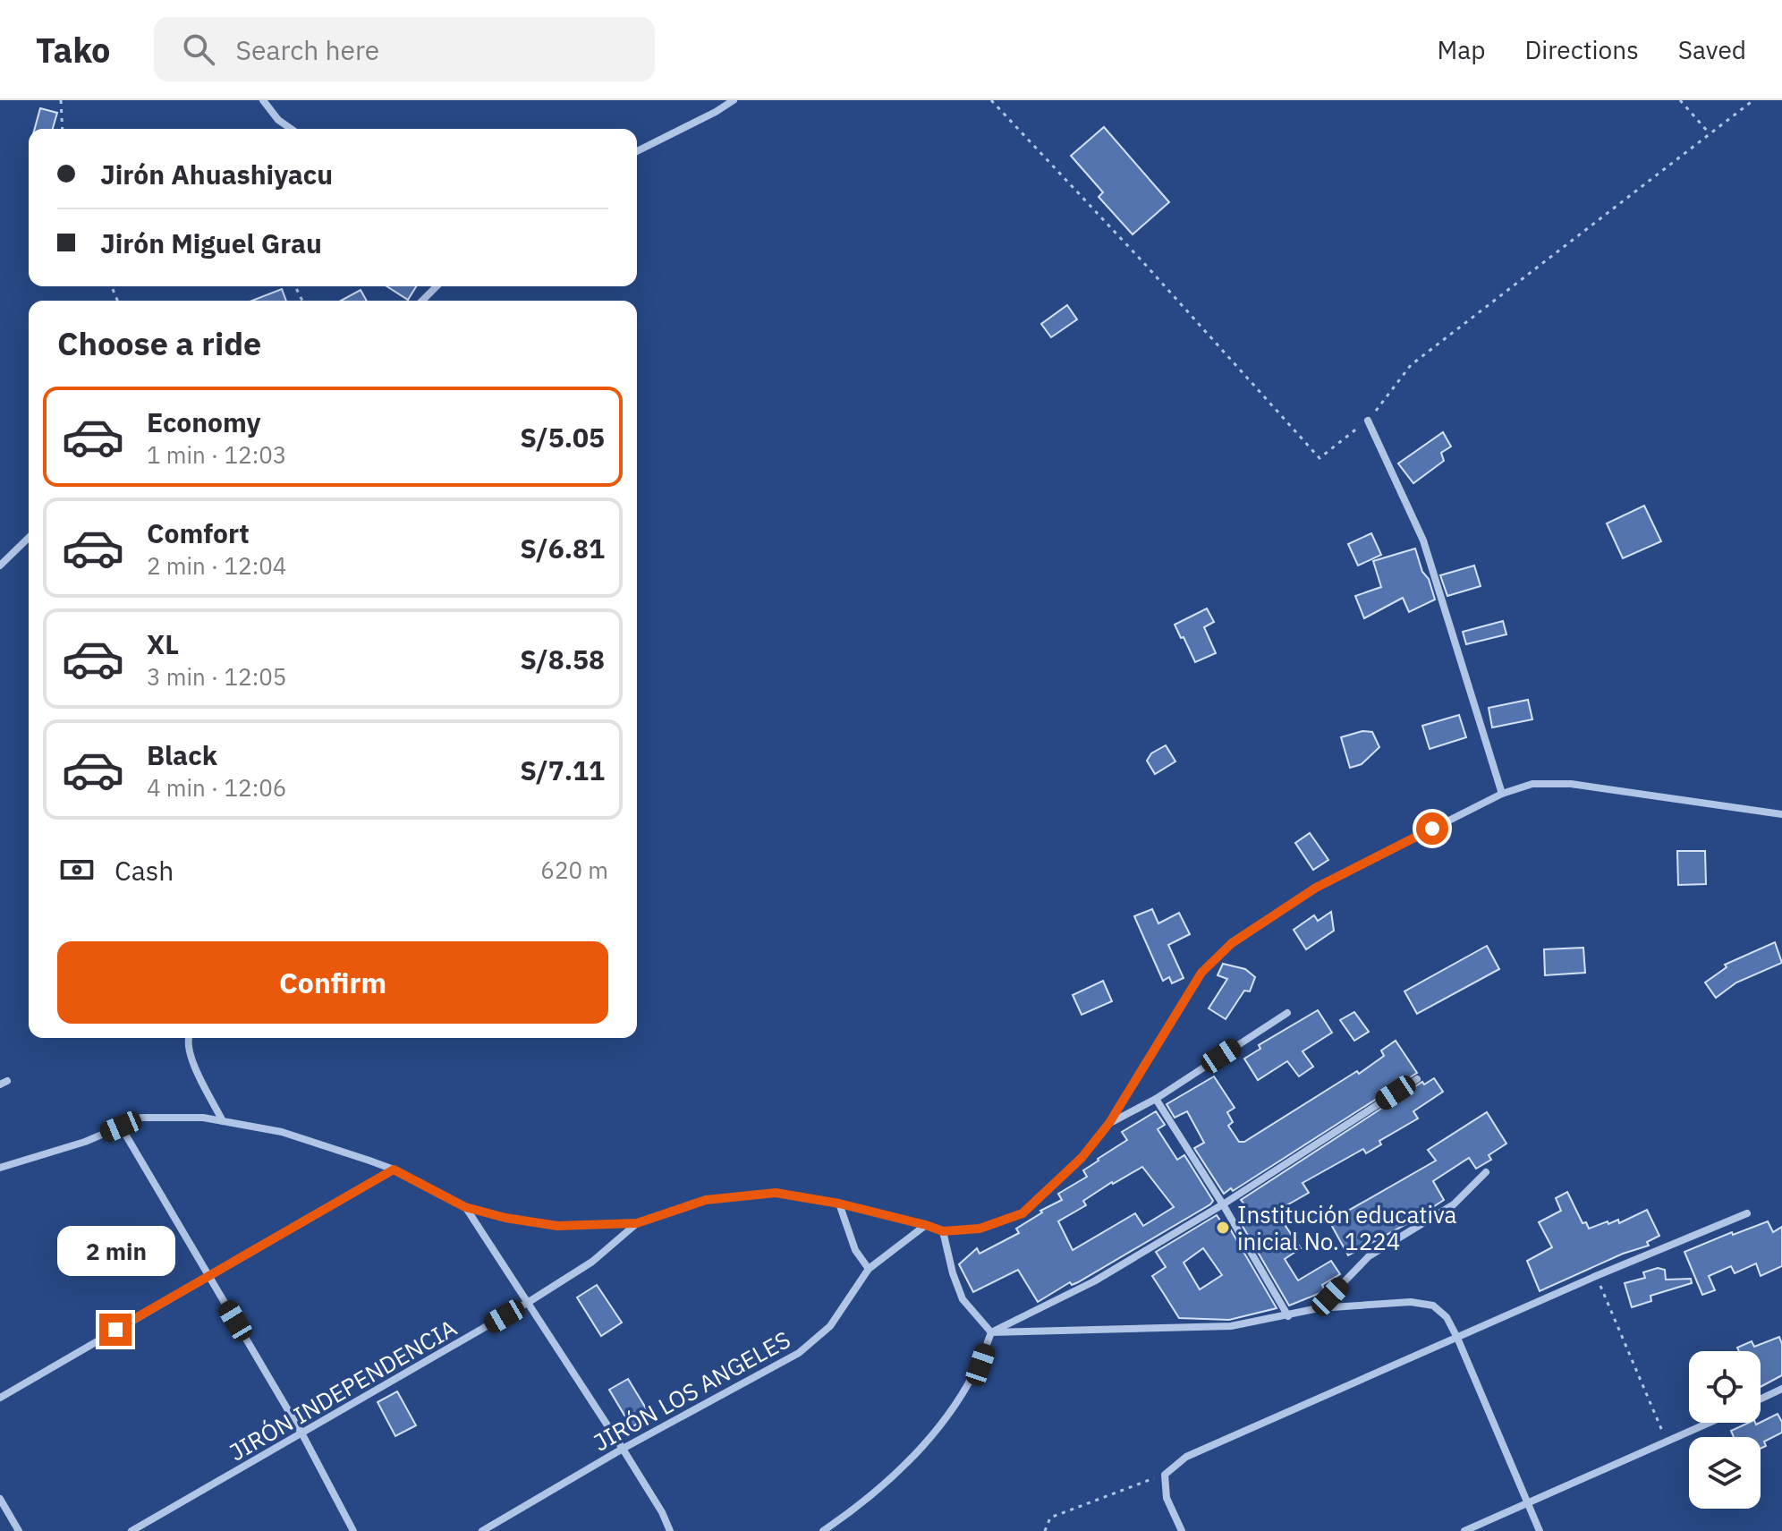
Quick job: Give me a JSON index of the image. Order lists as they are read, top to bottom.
{
  "streets": {
    "street": ["JIRÓN INDEPENDENCIA", "JIRÓN LOS ANGELES"]
  },
  "places": ["Institución educativa inicial No. 1224"],
  "page": {
    "header": "Tako",
    "search": "Search here",
    "nav": ["Map", "Directions", "Saved"],
    "banner": ["Jirón Ahuashiyacu", "Jirón Miguel Grau"],
    "heading": "Choose a ride",
    "list": [
      {
        "name": "Economy",
        "note": "1 min · 12:03",
        "value": "S/5.05"
      },
      {
        "name": "Comfort",
        "note": "2 min · 12:04",
        "value": "S/6.81"
      },
      {
        "name": "XL",
        "note": "3 min · 12:05",
        "value": "S/8.58"
      },
      {
        "name": "Black",
        "note": "4 min · 12:06",
        "value": "S/7.11"
      }
    ],
    "pay": ["Cash", "620 m"],
    "buttons": "Confirm",
    "bubble": "2 min"
  }
}
